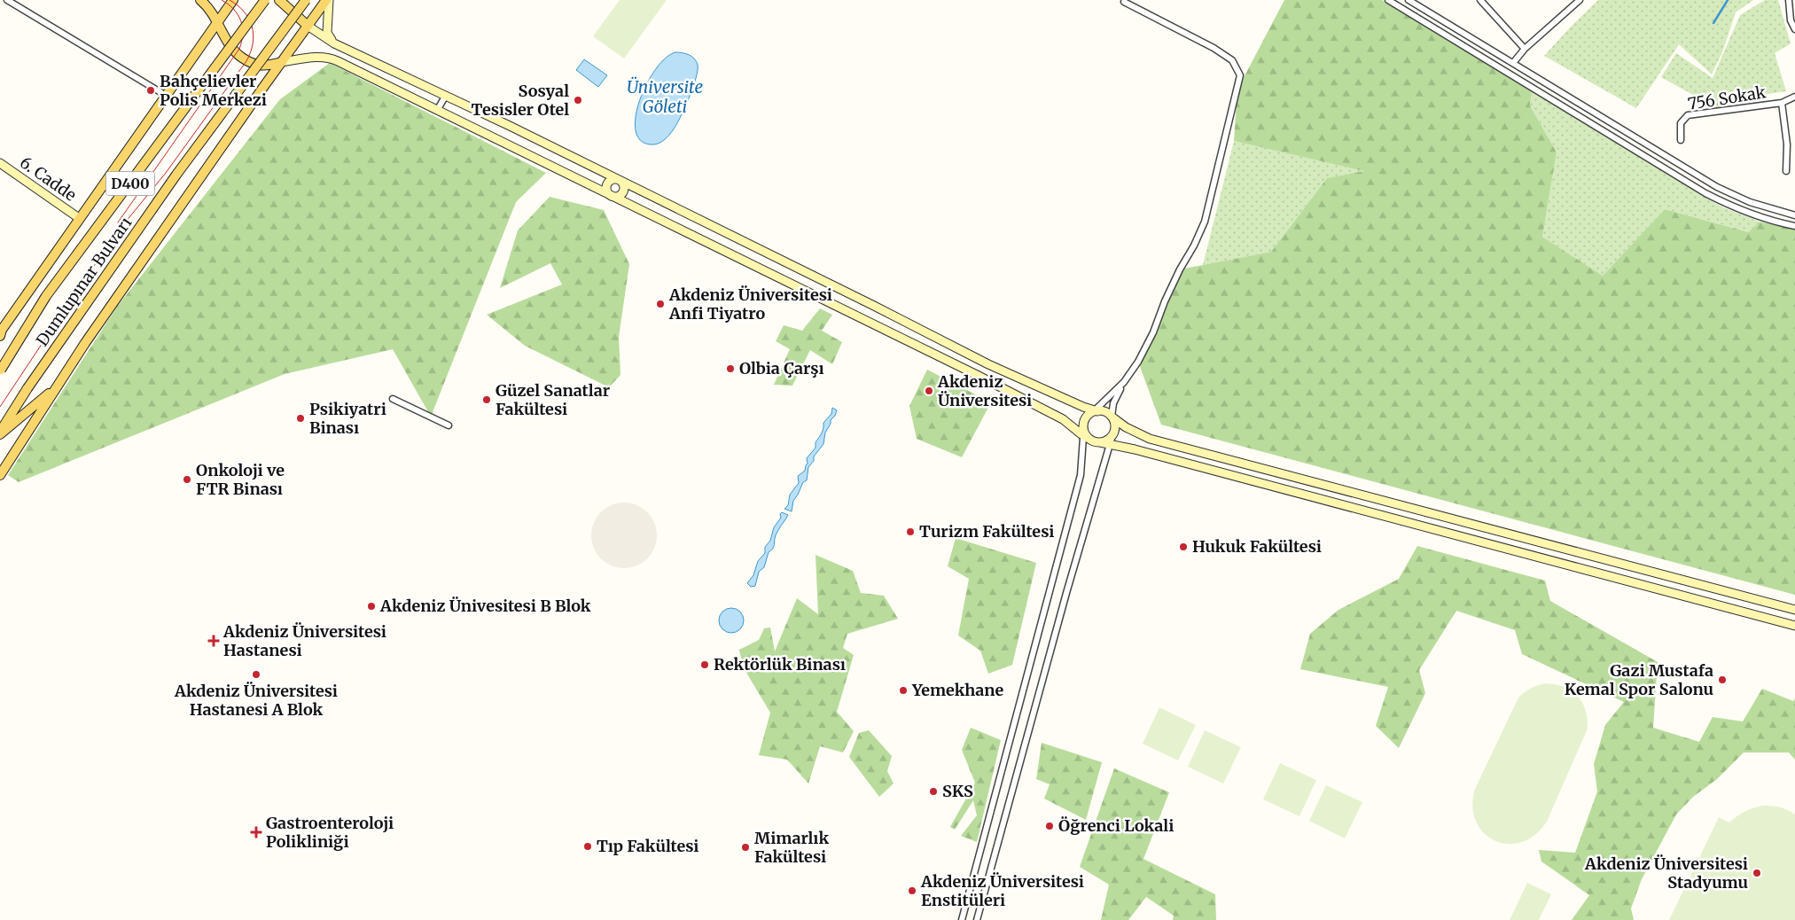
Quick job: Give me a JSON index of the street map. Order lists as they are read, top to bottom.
{
  "streets": {
    "main road": ["D400", "Dumlupınar Bulvarı"],
    "street": ["756 Sokak", "6. Cadde"]
  },
  "water": ["Üniversite Göleti"],
  "places": {
    "other": [
      "Bahçelievler Polis Merkezi",
      "Sosyal Tesisler Otel",
      "Akdeniz Üniversitesi Anfi Tiyatro",
      "Olbia Çarşı",
      "Akdeniz Üniversitesi",
      "Güzel Sanatlar Fakültesi",
      "Psikiyatri Binası",
      "Onkoloji ve FTR Binası",
      "Turizm Fakültesi",
      "Hukuk Fakültesi",
      "Akdeniz Ünivesitesi B Blok",
      "Rektörlük Binası",
      "Akdeniz Üniversitesi Hastanesi A Blok",
      "Gazi Mustafa Kemal Spor Salonu",
      "Yemekhane",
      "SKS",
      "Öğrenci Lokali",
      "Tıp Fakültesi",
      "Mimarlık Fakültesi",
      "Akdeniz Üniversitesi Stadyumu",
      "Akdeniz Üniversitesi Enstitüleri"
    ],
    "health": ["Akdeniz Üniversitesi Hastanesi", "Gastroenteroloji Polikliniği"]
  }
}
